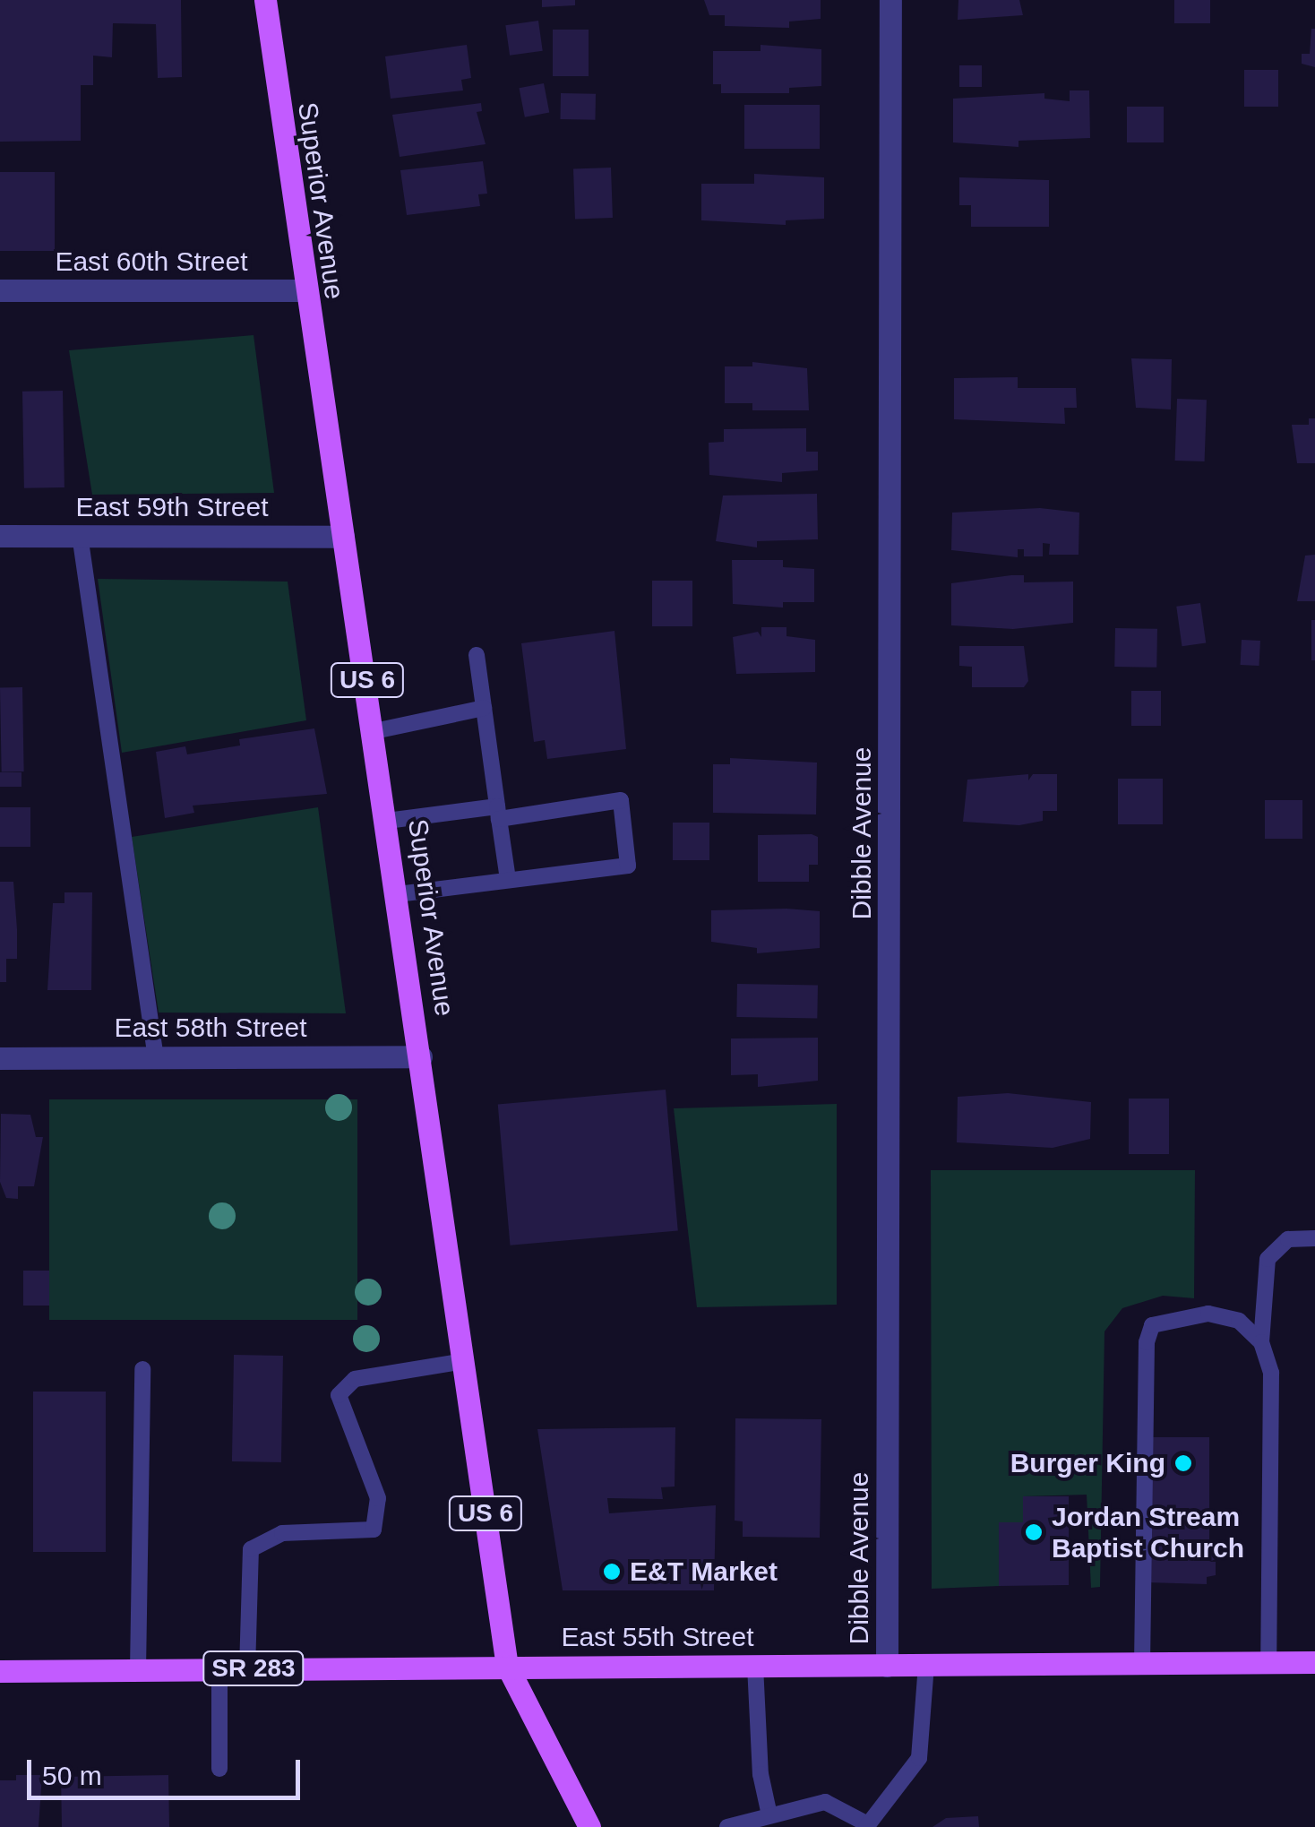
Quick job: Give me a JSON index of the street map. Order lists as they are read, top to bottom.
{
  "streets": {
    "main road": [
      "Superior Avenue",
      "US 6",
      "East 55th Street",
      "SR 283"
    ],
    "street": [
      "East 60th Street",
      "East 59th Street",
      "Dibble Avenue",
      "East 58th Street"
    ]
  },
  "crossings": [
    ["Superior Avenue", "East 60th Street"],
    ["Superior Avenue", "East 59th Street"],
    ["Superior Avenue", "East 58th Street"],
    ["Superior Avenue", "East 55th Street"],
    ["Dibble Avenue", "East 55th Street"]
  ],
  "places": ["Burger King", "Jordan Stream Baptist Church", "E&T Market"],
  "scale_bar": "50 m"
}
